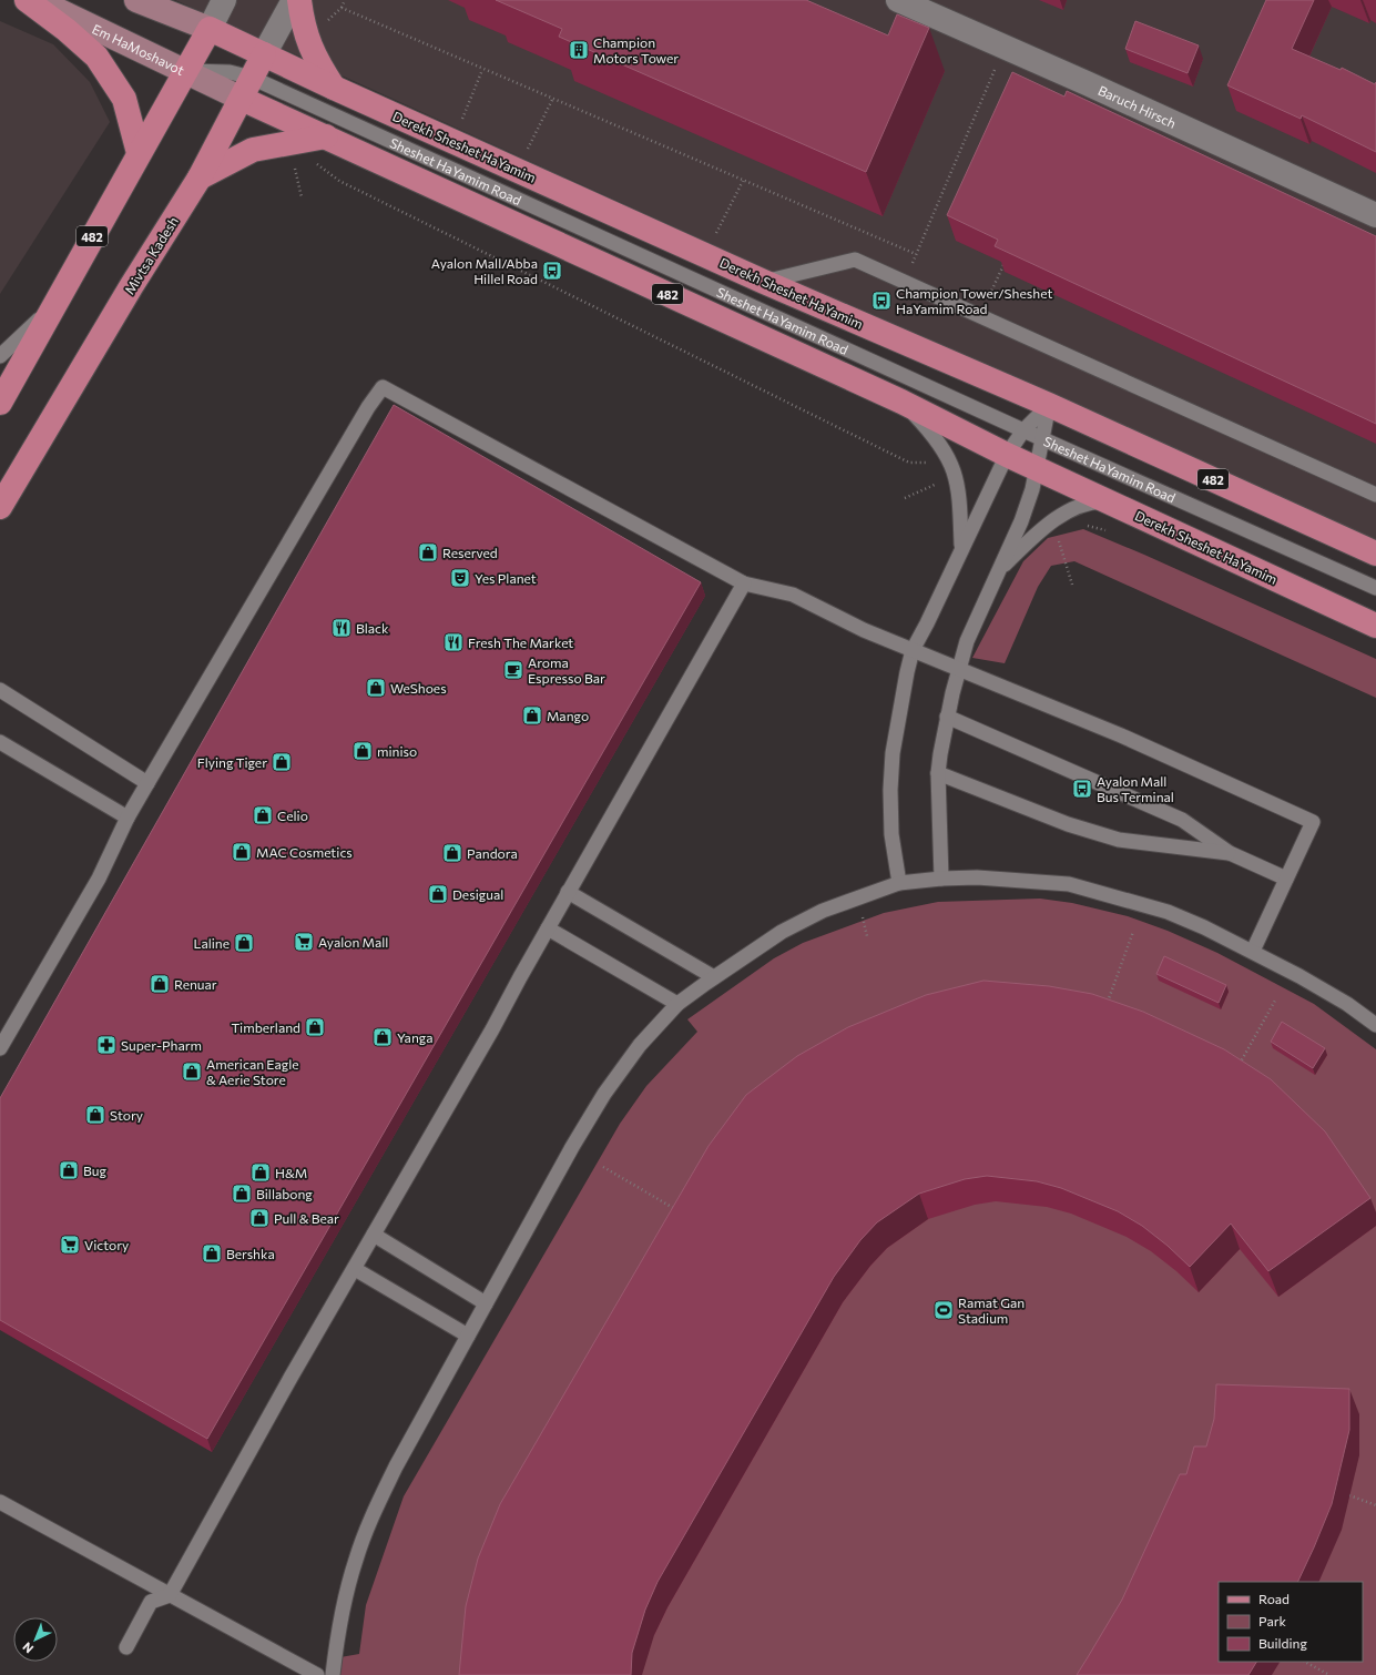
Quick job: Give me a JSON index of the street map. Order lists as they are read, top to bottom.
{
  "streets": {
    "main road": [
      "Em HaMoshavot",
      "Derekh Sheshet HaYamim",
      "482",
      "Mivtsa Kadesh"
    ],
    "street": ["Baruch Hirsch"],
    "lane": ["Sheshet HaYamim Road"]
  },
  "crossings": [
    ["Em HaMoshavot", "Sheshet HaYamim Road"],
    ["Em HaMoshavot", "482"],
    ["Em HaMoshavot", "Mivtsa Kadesh"],
    ["Derekh Sheshet HaYamim", "482"],
    ["Derekh Sheshet HaYamim", "Mivtsa Kadesh"],
    ["Sheshet HaYamim Road", "482"],
    ["Sheshet HaYamim Road", "Mivtsa Kadesh"],
    ["482", "Mivtsa Kadesh"]
  ],
  "places": {
    "building": ["Champion Motors Tower"],
    "bus stop": ["Ayalon Mall/Abba Hillel Road", "Champion Tower/Sheshet HaYamim Road", "Ayalon Mall Bus Terminal"],
    "shop": [
      "Reserved",
      "WeShoes",
      "Mango",
      "miniso",
      "Flying Tiger",
      "Celio",
      "MAC Cosmetics",
      "Pandora",
      "Desigual",
      "Laline",
      "Renuar",
      "Timberland",
      "Yanga",
      "American Eagle & Aerie Store",
      "Story",
      "Bug",
      "H&M",
      "Billabong",
      "Pull & Bear",
      "Bershka"
    ],
    "theatre": ["Yes Planet"],
    "restaurant": ["Black", "Fresh The Market"],
    "cafe": ["Aroma Espresso Bar"],
    "supermarket": ["Ayalon Mall", "Victory"],
    "pharmacy": ["Super-Pharm"],
    "sports": ["Ramat Gan Stadium"]
  },
  "legend": ["Road", "Park", "Building"],
  "north": "bottom left"
}
